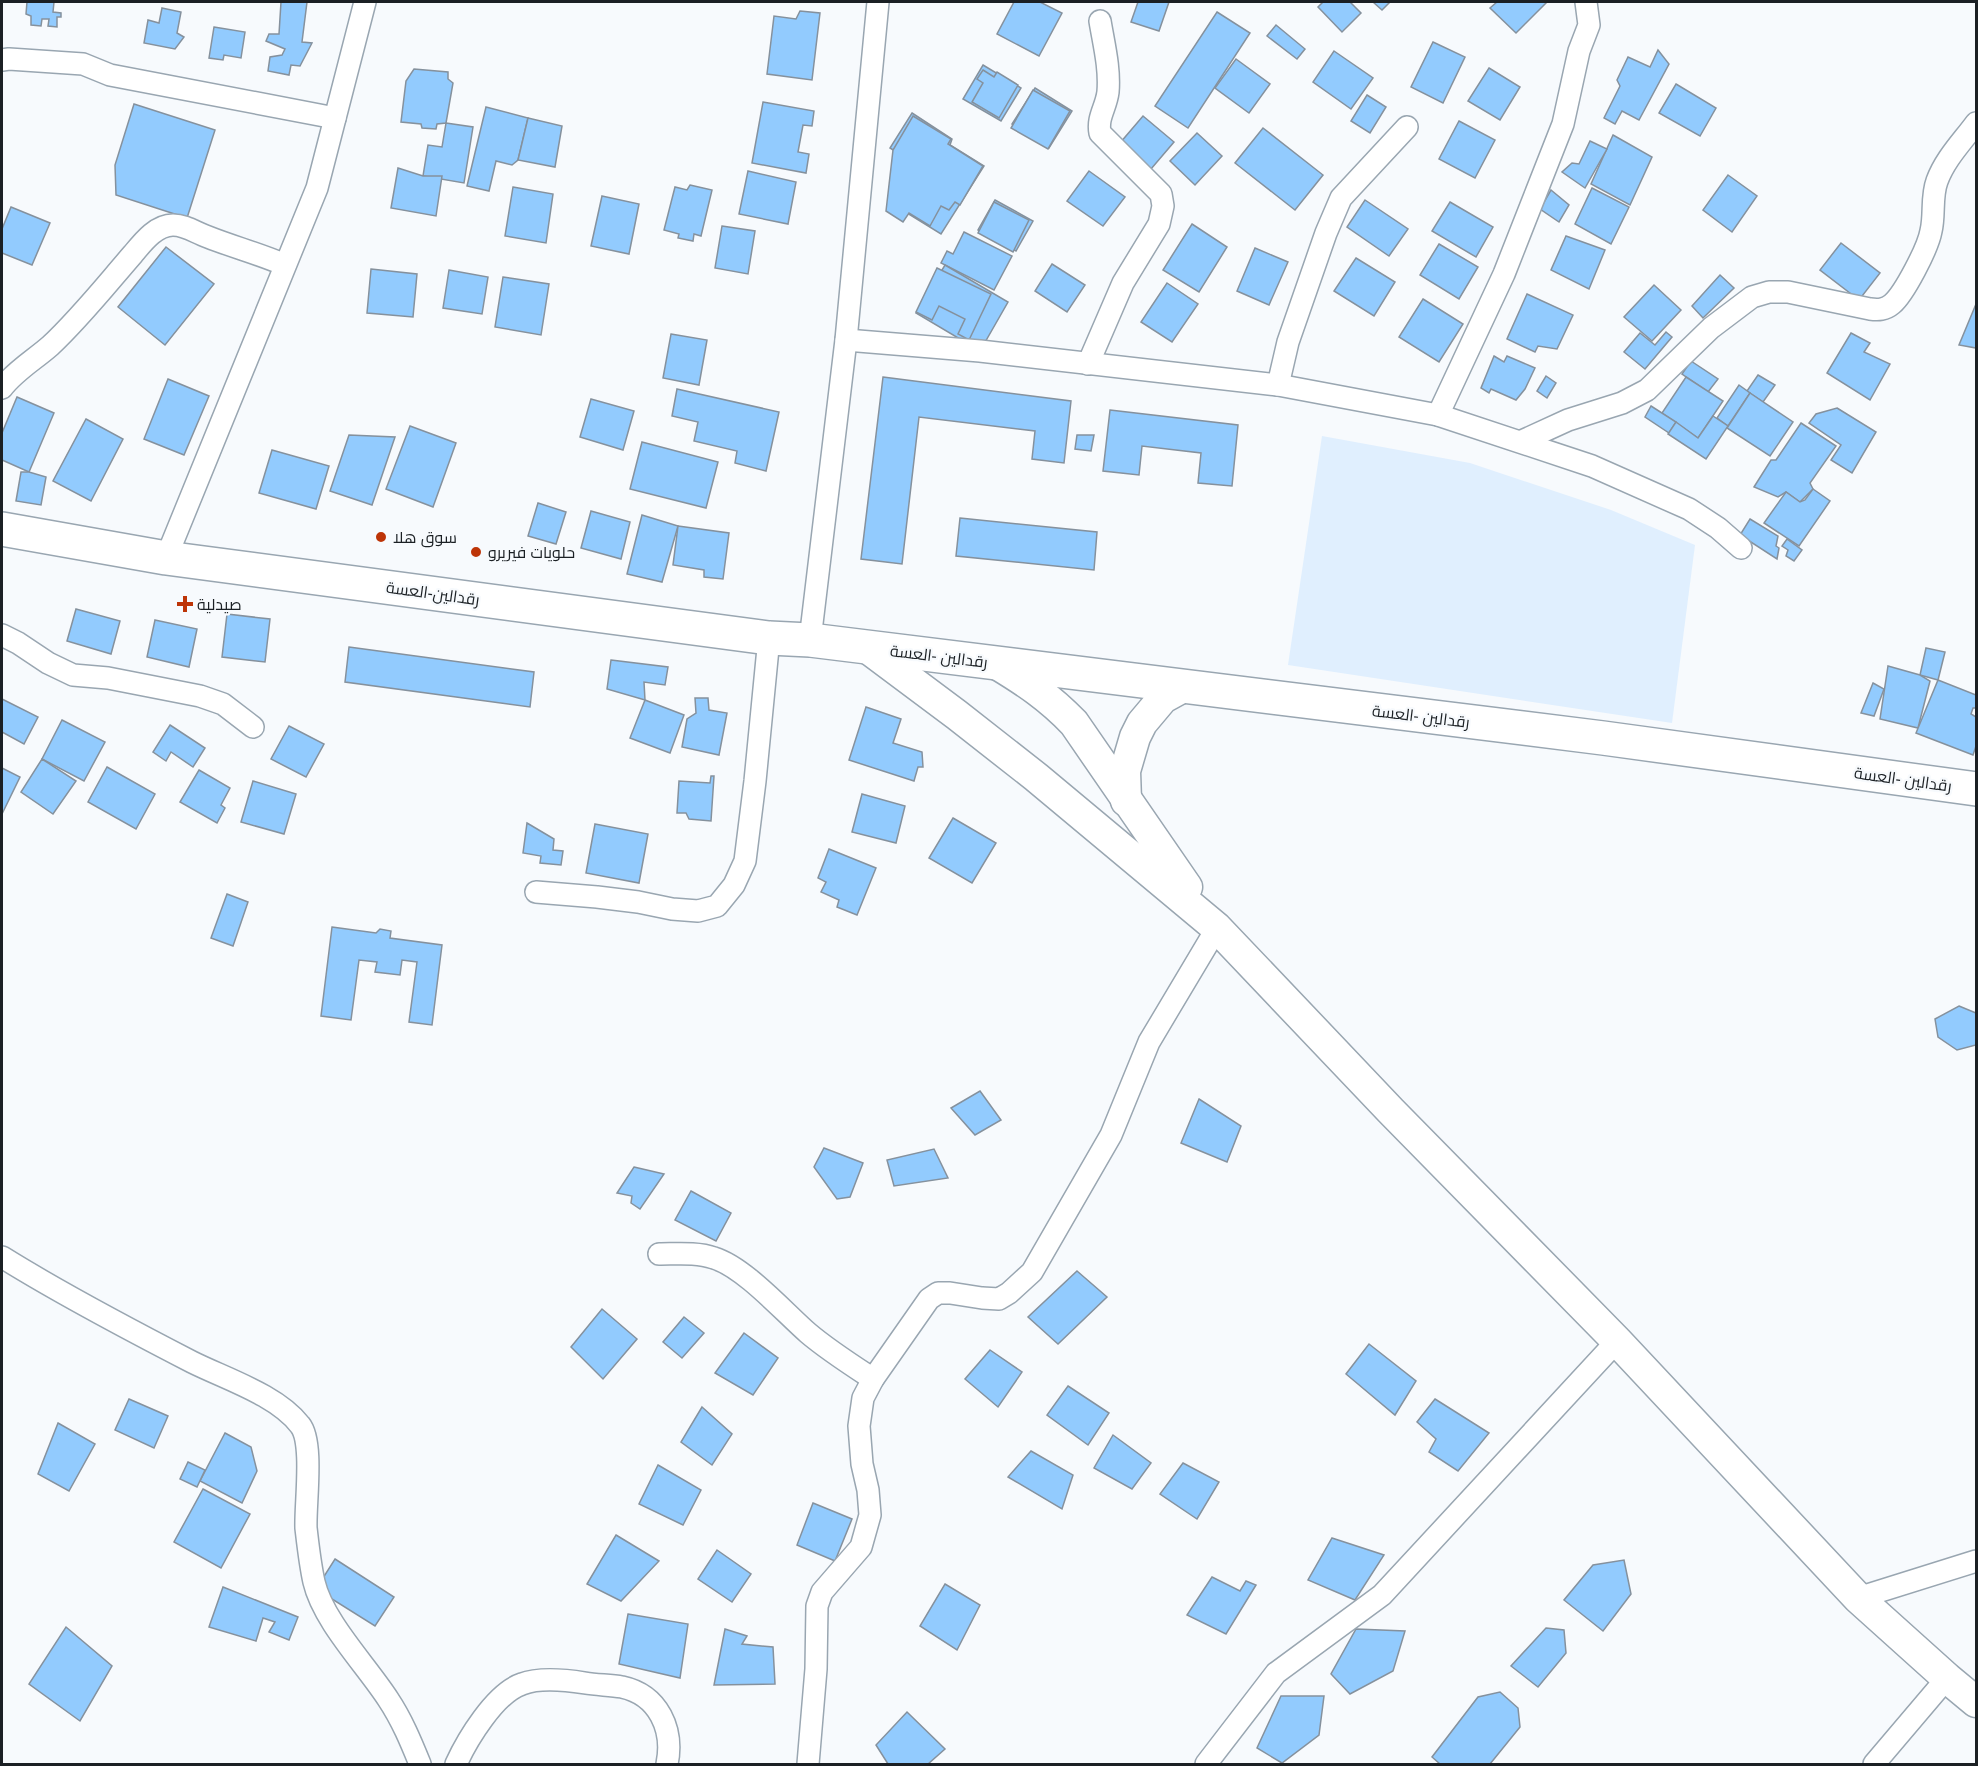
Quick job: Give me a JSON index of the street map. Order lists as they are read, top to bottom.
{
  "streets": {
    "main road": ["رقدالين-العسة", "رقدالين -العسة"]
  },
  "crossings": [
    ["رقدالين-العسة", "رقدالين -العسة"]
  ],
  "places": {
    "other": ["سوق هلا", "حلويات فيريرو"],
    "health": ["صيدلية"]
  }
}
